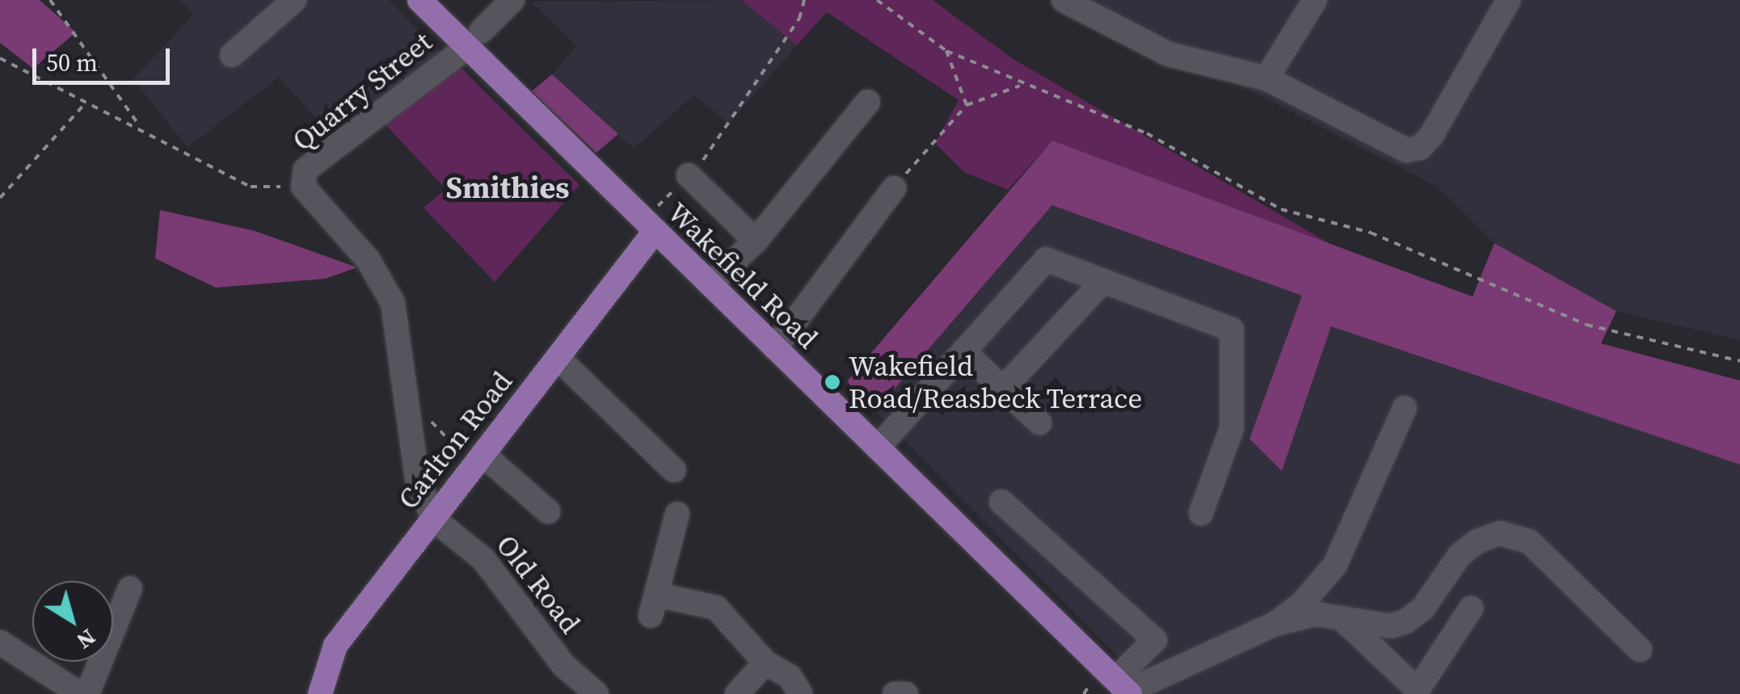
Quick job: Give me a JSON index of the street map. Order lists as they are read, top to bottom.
{
  "streets": {
    "main road": ["Wakefield Road", "Carlton Road"],
    "street": ["Quarry Street", "Old Road"]
  },
  "crossings": [
    ["Quarry Street", "Wakefield Road"],
    ["Quarry Street", "Old Road"],
    ["Wakefield Road", "Carlton Road"],
    ["Carlton Road", "Old Road"]
  ],
  "districts": ["Smithies"],
  "places": ["Wakefield Road/Reasbeck Terrace"],
  "scale_bar": "50 m",
  "north": "bottom right"
}
